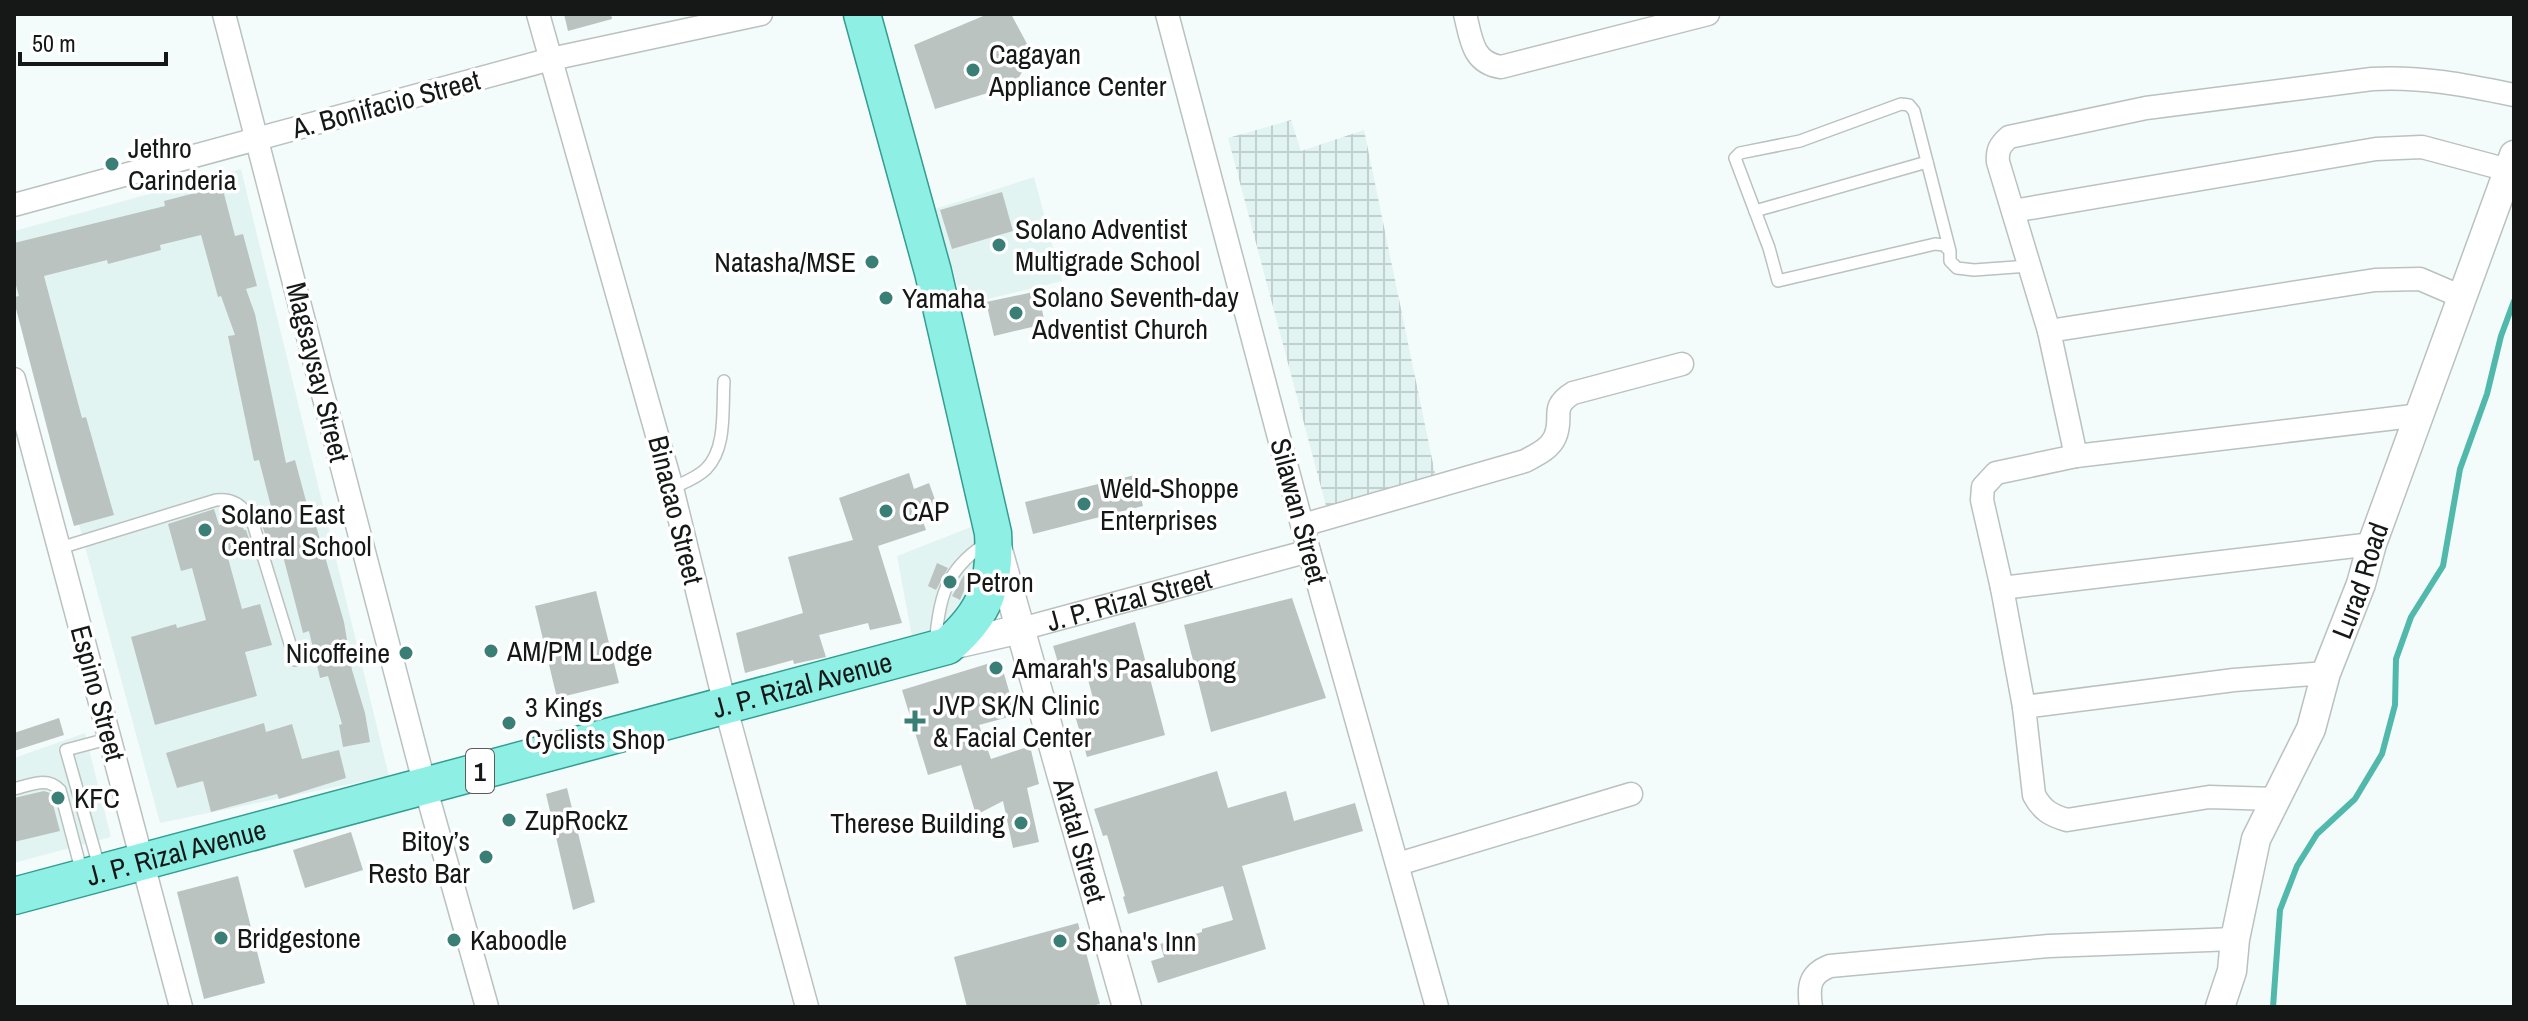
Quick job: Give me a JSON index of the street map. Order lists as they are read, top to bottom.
{
  "streets": {
    "main road": ["J. P. Rizal Avenue", "1"],
    "street": [
      "A. Bonifacio Street",
      "Magsaysay Street",
      "Binacao Street",
      "Silawan Street",
      "Lurad Road",
      "J. P. Rizal Street",
      "Espino Street",
      "Aratal Street"
    ]
  },
  "crossings": [
    ["A. Bonifacio Street", "Magsaysay Street"],
    ["A. Bonifacio Street", "Binacao Street"],
    ["Magsaysay Street", "J. P. Rizal Avenue"],
    ["Binacao Street", "J. P. Rizal Avenue"],
    ["Silawan Street", "J. P. Rizal Street"],
    ["J. P. Rizal Street", "J. P. Rizal Avenue"],
    ["J. P. Rizal Street", "Aratal Street"],
    ["J. P. Rizal Avenue", "Espino Street"]
  ],
  "places": {
    "other": [
      "Cagayan Appliance Center",
      "Jethro Carinderia",
      "Solano Adventist Multigrade School",
      "Natasha/MSE",
      "Yamaha",
      "Solano Seventh-day Adventist Church",
      "Weld-Shoppe Enterprises",
      "CAP",
      "Solano East Central School",
      "Petron",
      "AM/PM Lodge",
      "Nicoffeine",
      "Amarah's Pasalubong",
      "3 Kings Cyclists Shop",
      "KFC",
      "ZupRockz",
      "Therese Building",
      "Bitoy’s Resto Bar",
      "Bridgestone",
      "Kaboodle",
      "Shana's Inn"
    ],
    "health": ["JVP SK/N Clinic & Facial Center"]
  },
  "scale_bar": "50 m"
}
